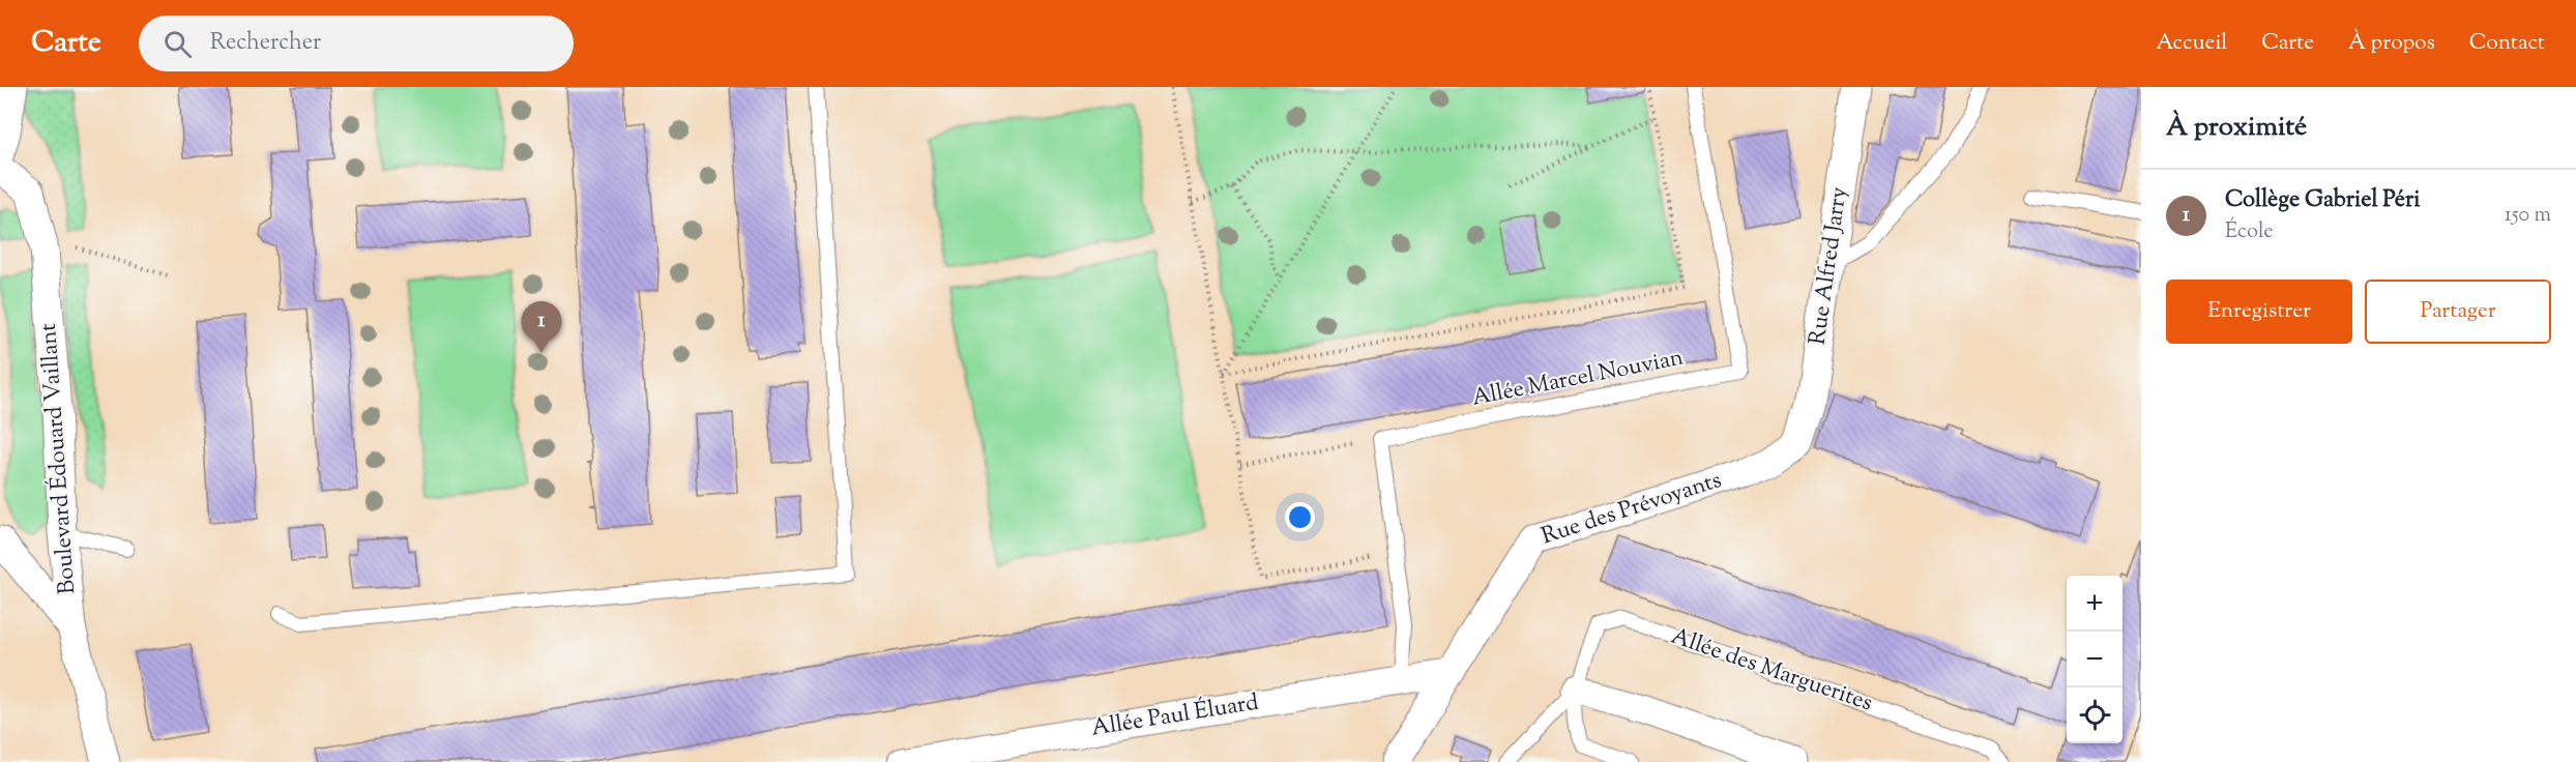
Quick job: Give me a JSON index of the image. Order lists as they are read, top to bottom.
{
  "streets": {
    "street": [
      "Rue Alfred Jarry",
      "Boulevard Édouard Vaillant",
      "Rue des Prévoyants",
      "Allée Paul Éluard"
    ],
    "lane": ["Allée Marcel Nouvian", "Allée des Marguerites"]
  },
  "crossings": [
    ["Rue Alfred Jarry", "Rue des Prévoyants"],
    ["Rue des Prévoyants", "Allée Paul Éluard"]
  ],
  "page": {
    "header": "Carte",
    "search": "Rechercher",
    "nav": [
      "Accueil",
      "Carte",
      "À propos",
      "Contact"
    ],
    "heading": "À proximité",
    "list": [
      {
        "mark": "1",
        "name": "Collège Gabriel Péri",
        "note": "École",
        "value": "150 m"
      }
    ],
    "buttons": ["Enregistrer", "Partager"],
    "pins": "1",
    "map_buttons": ["+", "−"]
  }
}
